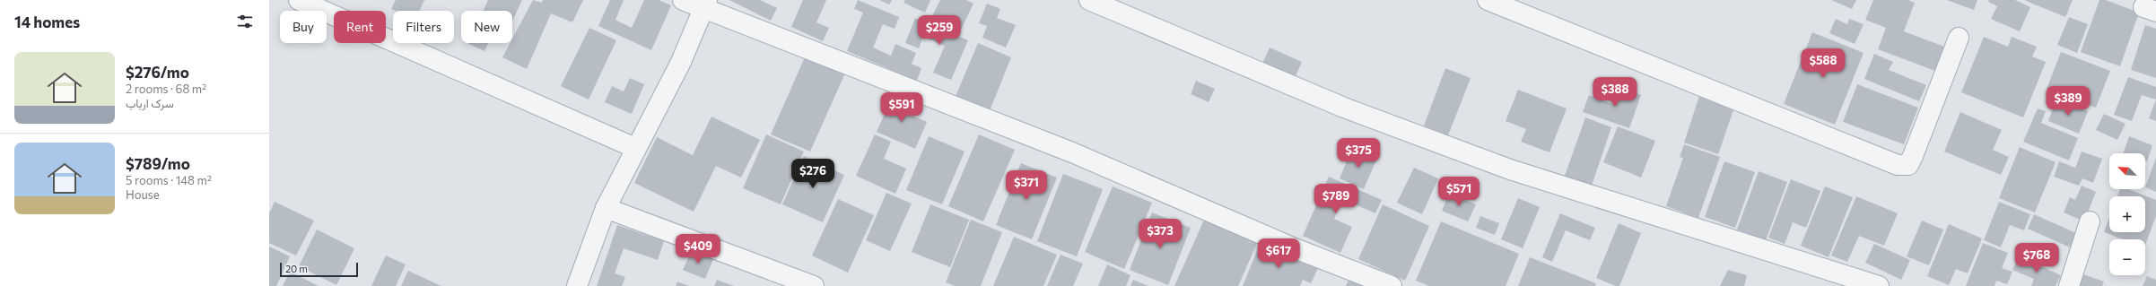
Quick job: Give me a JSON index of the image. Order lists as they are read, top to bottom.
{
  "scale_bar": "20 m",
  "north": "top left",
  "page": {
    "heading": "14 homes",
    "chip": [
      "Buy",
      "Rent",
      "Filters",
      "New"
    ],
    "price": [
      "$259",
      "$588",
      "$388",
      "$389",
      "$591",
      "$375",
      "$276",
      "$371",
      "$571",
      "$789",
      "$373",
      "$409",
      "$617",
      "$768"
    ],
    "list": [
      {
        "name": "$276/mo",
        "note": "2 rooms · 68 m² · سرک ارباب"
      },
      {
        "name": "$789/mo",
        "note": "5 rooms · 148 m² · House"
      }
    ],
    "map_buttons": ["+", "−"],
    "scale": "20 m"
  }
}
